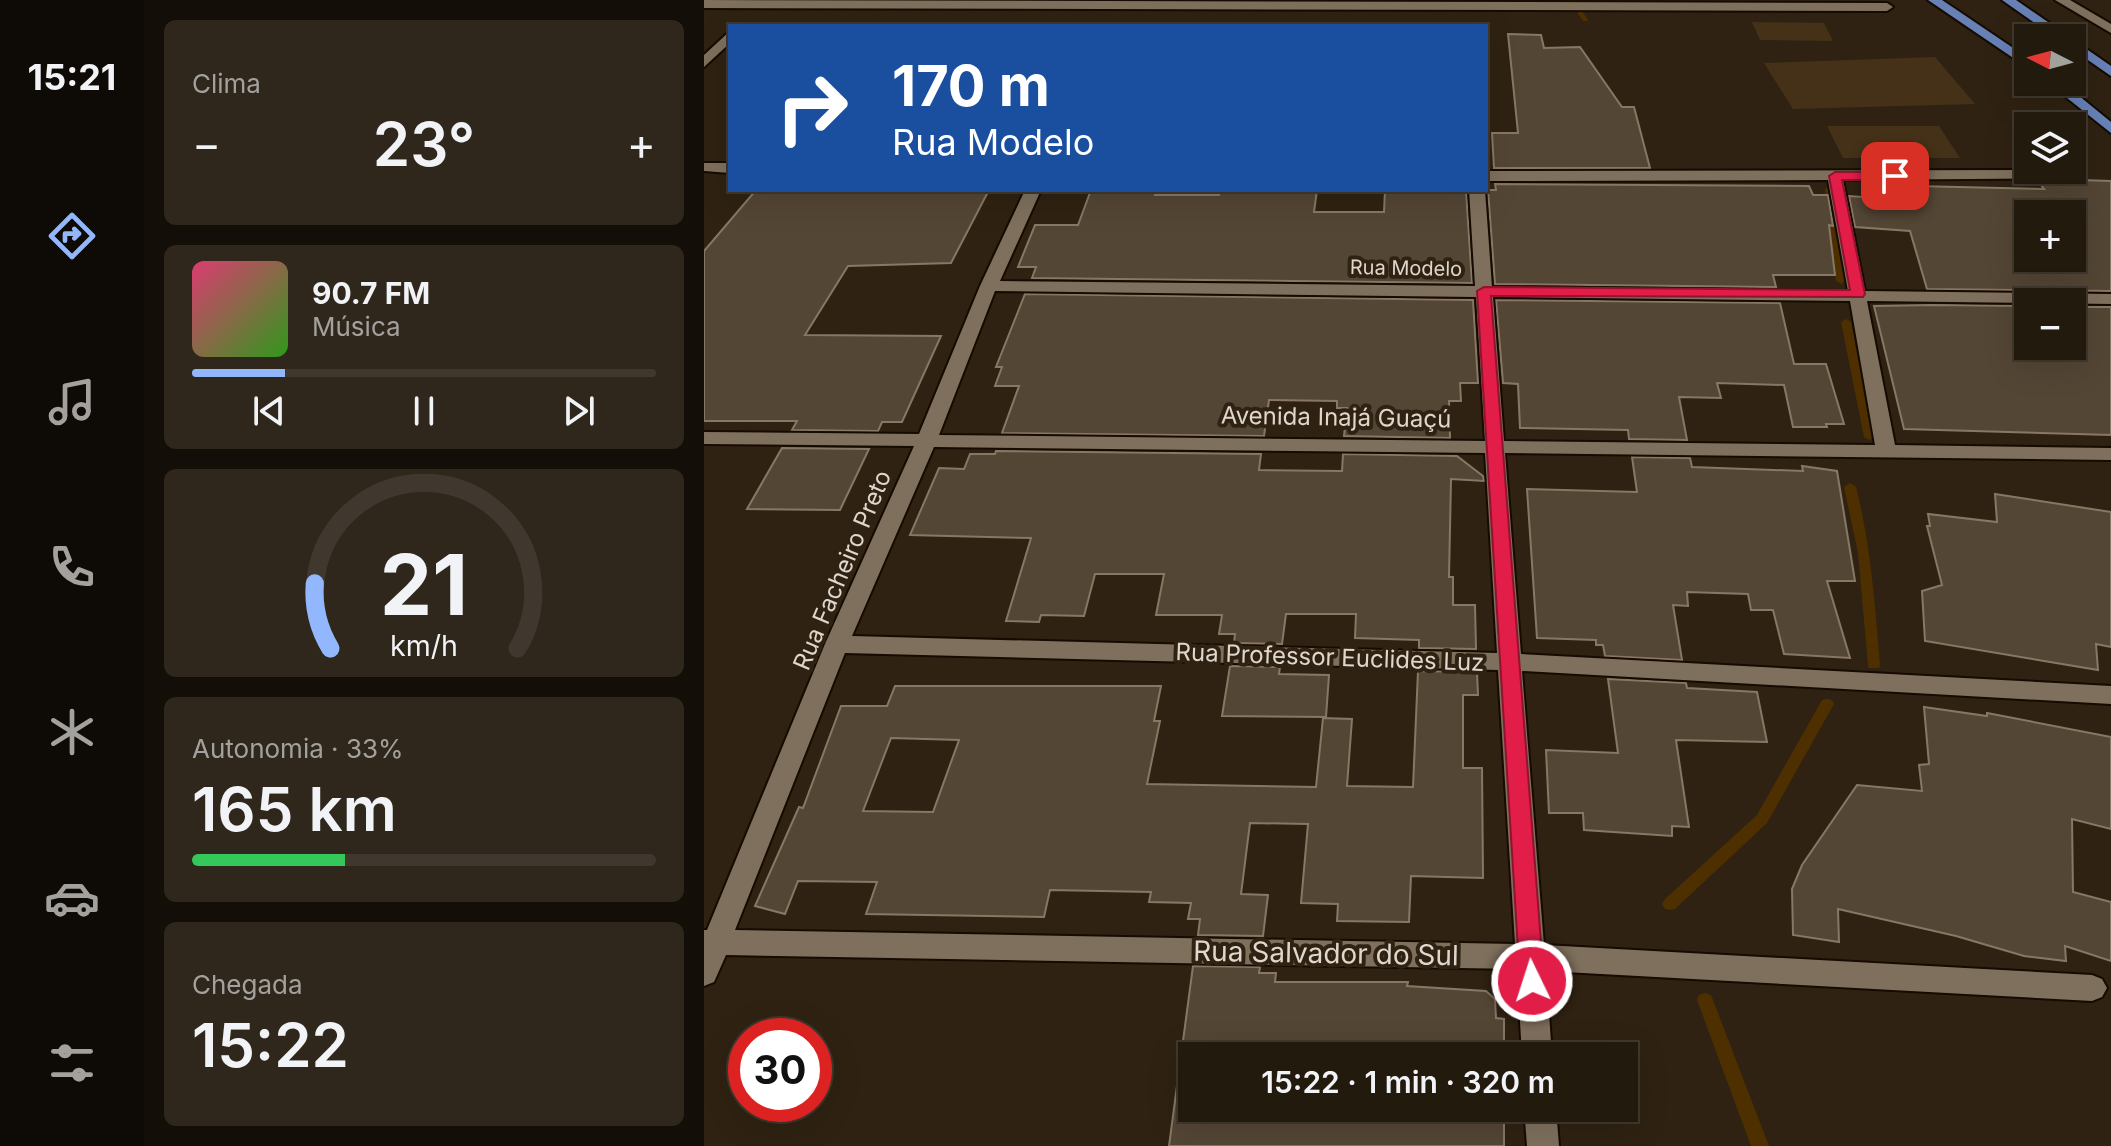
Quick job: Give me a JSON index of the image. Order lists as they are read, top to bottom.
{
  "streets": {
    "street": [
      "Rua Modelo",
      "Avenida Inajá Guaçú",
      "Rua Facheiro Preto",
      "Rua Professor Euclides Luz",
      "Rua Salvador do Sul"
    ]
  },
  "crossings": [
    ["Rua Modelo", "Rua Facheiro Preto"],
    ["Avenida Inajá Guaçú", "Rua Facheiro Preto"],
    ["Rua Facheiro Preto", "Rua Professor Euclides Luz"],
    ["Rua Facheiro Preto", "Rua Salvador do Sul"]
  ],
  "north": "left",
  "page": {
    "tabs": "15:21",
    "tile": [
      "Clima",
      ["Autonomia · 33%", "165 km"],
      ["Chegada", "15:22"]
    ],
    "map_buttons": ["+", "−"],
    "turn": ["170 m", "Rua Modelo"],
    "heat": ["−", "23°", "+"],
    "song": ["90.7 FM", "Música"],
    "limit": "30",
    "trip": "15:22 · 1 min · 320 m",
    "gauge": ["21", "km/h"]
  }
}
